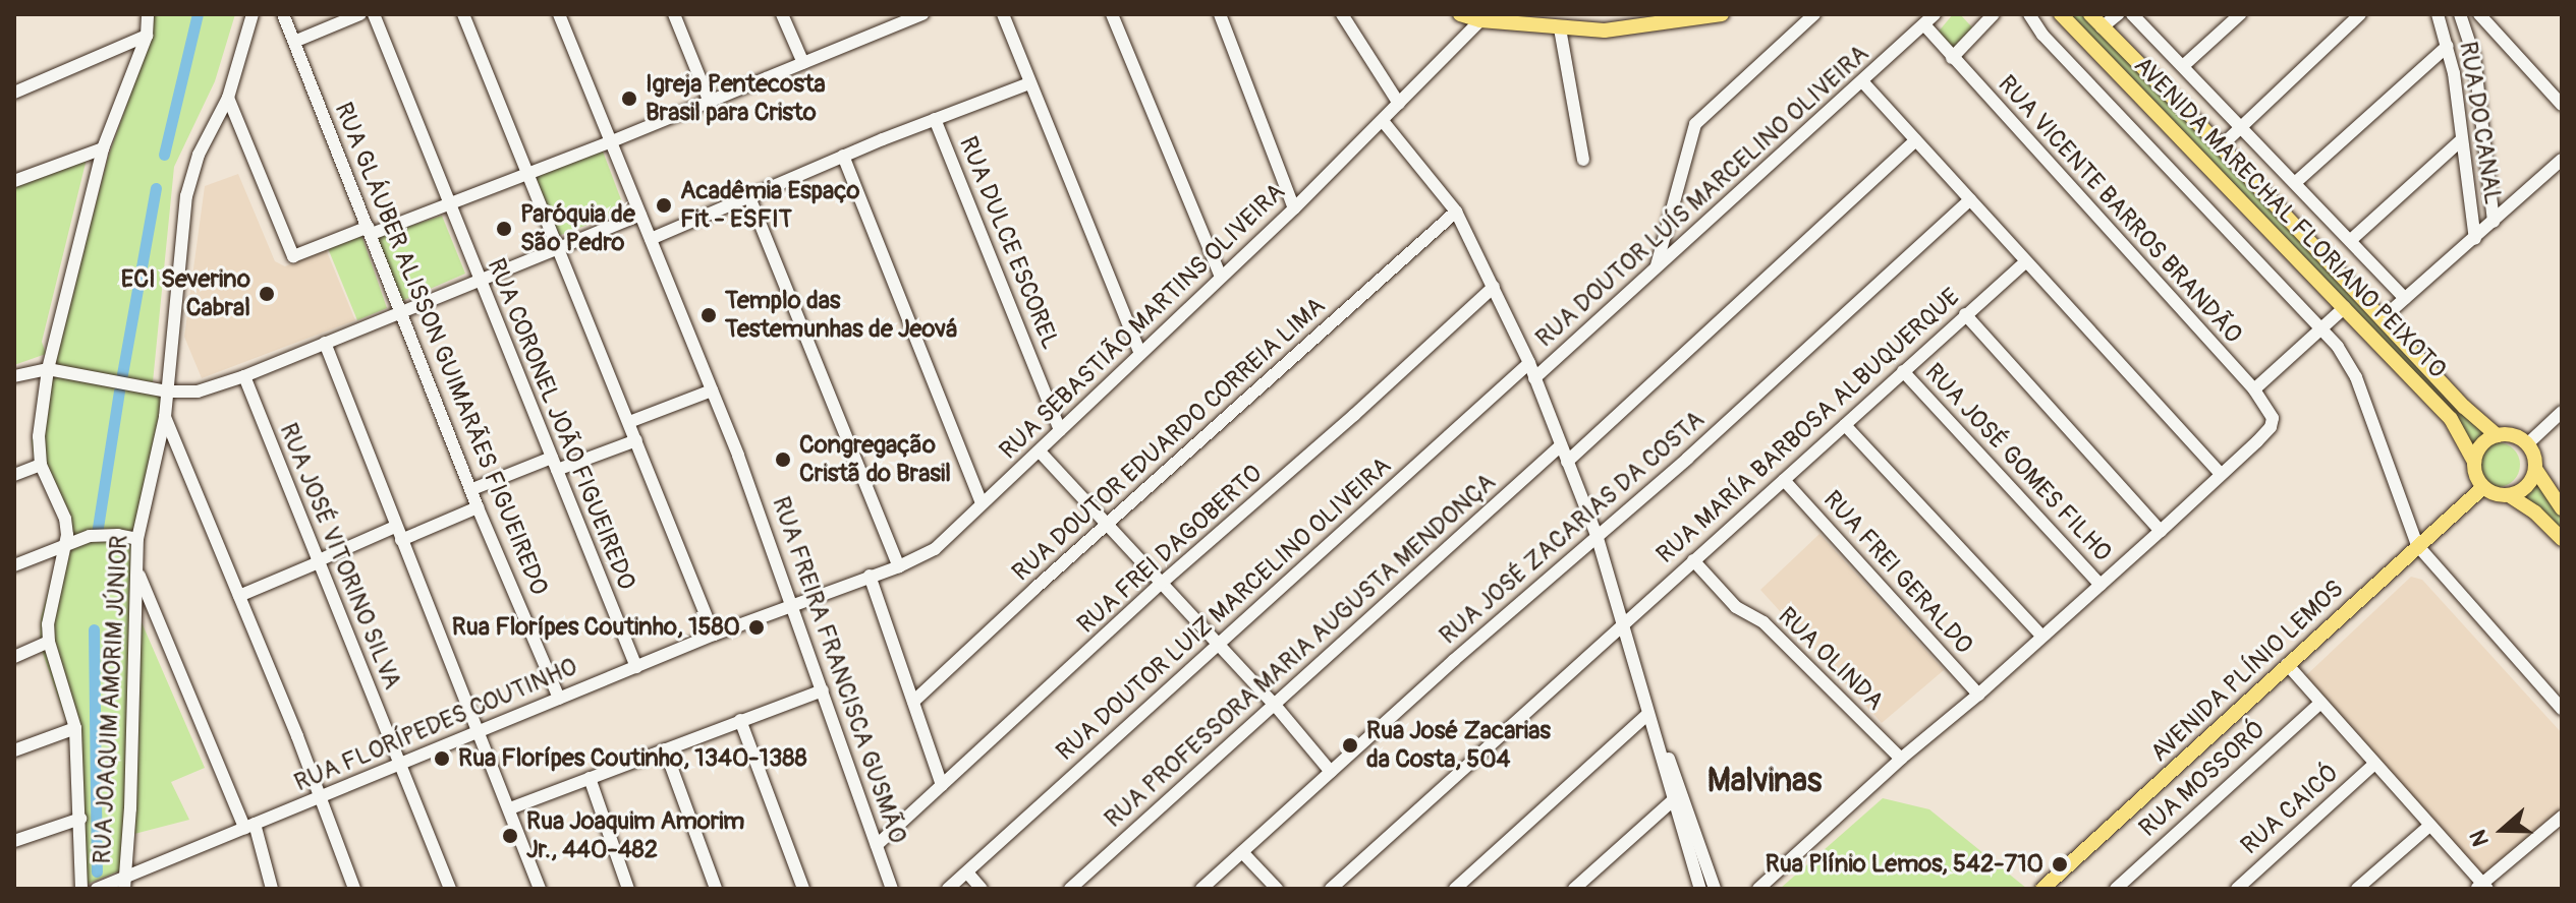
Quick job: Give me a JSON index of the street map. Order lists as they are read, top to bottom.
{
  "streets": {
    "main road": ["AVENIDA MARECHAL FLORIANO PEIXOTO", "AVENIDA PLÍNIO LEMOS"],
    "street": [
      "RUA DO CANAL",
      "RUA DOUTOR LUÍS MARCELINO OLIVEIRA",
      "RUA VICENTE BARROS BRANDÃO",
      "RUA DULCE ESCOREL",
      "RUA SEBASTIÃO MARTINS OLIVEIRA",
      "RUA GLÁUBER ALISSON GUIMARÃES FIGUEIREDO",
      "RUA CORONEL JOÃO FIGUEIREDO",
      "RUA MARÍA BARBOSA ALBUQUERQUE",
      "RUA DOUTOR EDUARDO CORREIA LIMA",
      "RUA JOSÉ GOMES FILHO",
      "RUA JOSÉ ZACARIAS DA COSTA",
      "RUA FREI DAGOBERTO",
      "RUA JOSÉ VITORINO SILVA",
      "RUA FREI GERALDO",
      "RUA DOUTOR LUIZ MARCELINO OLIVEIRA",
      "RUA PROFESSORA MARIA AUGUSTA MENDONÇA",
      "RUA OLINDA",
      "RUA FREIRA FRANCISCA GUSMÃO",
      "RUA JOAQUIM AMORIM JÚNIOR",
      "RUA FLORÍPEDES COUTINHO",
      "RUA MOSSORÓ",
      "RUA CAICÓ"
    ]
  },
  "crossings": [
    ["RUA DOUTOR LUÍS MARCELINO OLIVEIRA", "RUA VICENTE BARROS BRANDÃO"],
    ["AVENIDA MARECHAL FLORIANO PEIXOTO", "AVENIDA PLÍNIO LEMOS"],
    ["RUA DULCE ESCOREL", "RUA SEBASTIÃO MARTINS OLIVEIRA"],
    ["RUA SEBASTIÃO MARTINS OLIVEIRA", "RUA FREIRA FRANCISCA GUSMÃO"],
    ["RUA SEBASTIÃO MARTINS OLIVEIRA", "RUA FLORÍPEDES COUTINHO"],
    ["RUA GLÁUBER ALISSON GUIMARÃES FIGUEIREDO", "RUA FLORÍPEDES COUTINHO"],
    ["RUA CORONEL JOÃO FIGUEIREDO", "RUA FLORÍPEDES COUTINHO"],
    ["RUA MARÍA BARBOSA ALBUQUERQUE", "RUA JOSÉ GOMES FILHO"],
    ["RUA MARÍA BARBOSA ALBUQUERQUE", "RUA FREI GERALDO"],
    ["RUA MARÍA BARBOSA ALBUQUERQUE", "RUA OLINDA"],
    ["RUA FREI DAGOBERTO", "RUA FREIRA FRANCISCA GUSMÃO"],
    ["RUA JOSÉ VITORINO SILVA", "RUA FLORÍPEDES COUTINHO"],
    ["RUA FREIRA FRANCISCA GUSMÃO", "RUA FLORÍPEDES COUTINHO"],
    ["RUA JOAQUIM AMORIM JÚNIOR", "RUA FLORÍPEDES COUTINHO"]
  ],
  "districts": ["Malvinas"],
  "places": [
    "Igreja Pentecosta Brasil para Cristo",
    "Acadêmia Espaço Fit - ESFIT",
    "Paróquia de São Pedro",
    "ECI Severino Cabral",
    "Templo das Testemunhas de Jeová",
    "Congregação Cristã do Brasil",
    "Rua Florípes Coutinho, 1580",
    "Rua José Zacarias da Costa, 504",
    "Rua Florípes Coutinho, 1340-1388",
    "Rua Joaquim Amorim Jr., 440-482",
    "Rua Plínio Lemos, 542-710"
  ],
  "north": "left"
}
